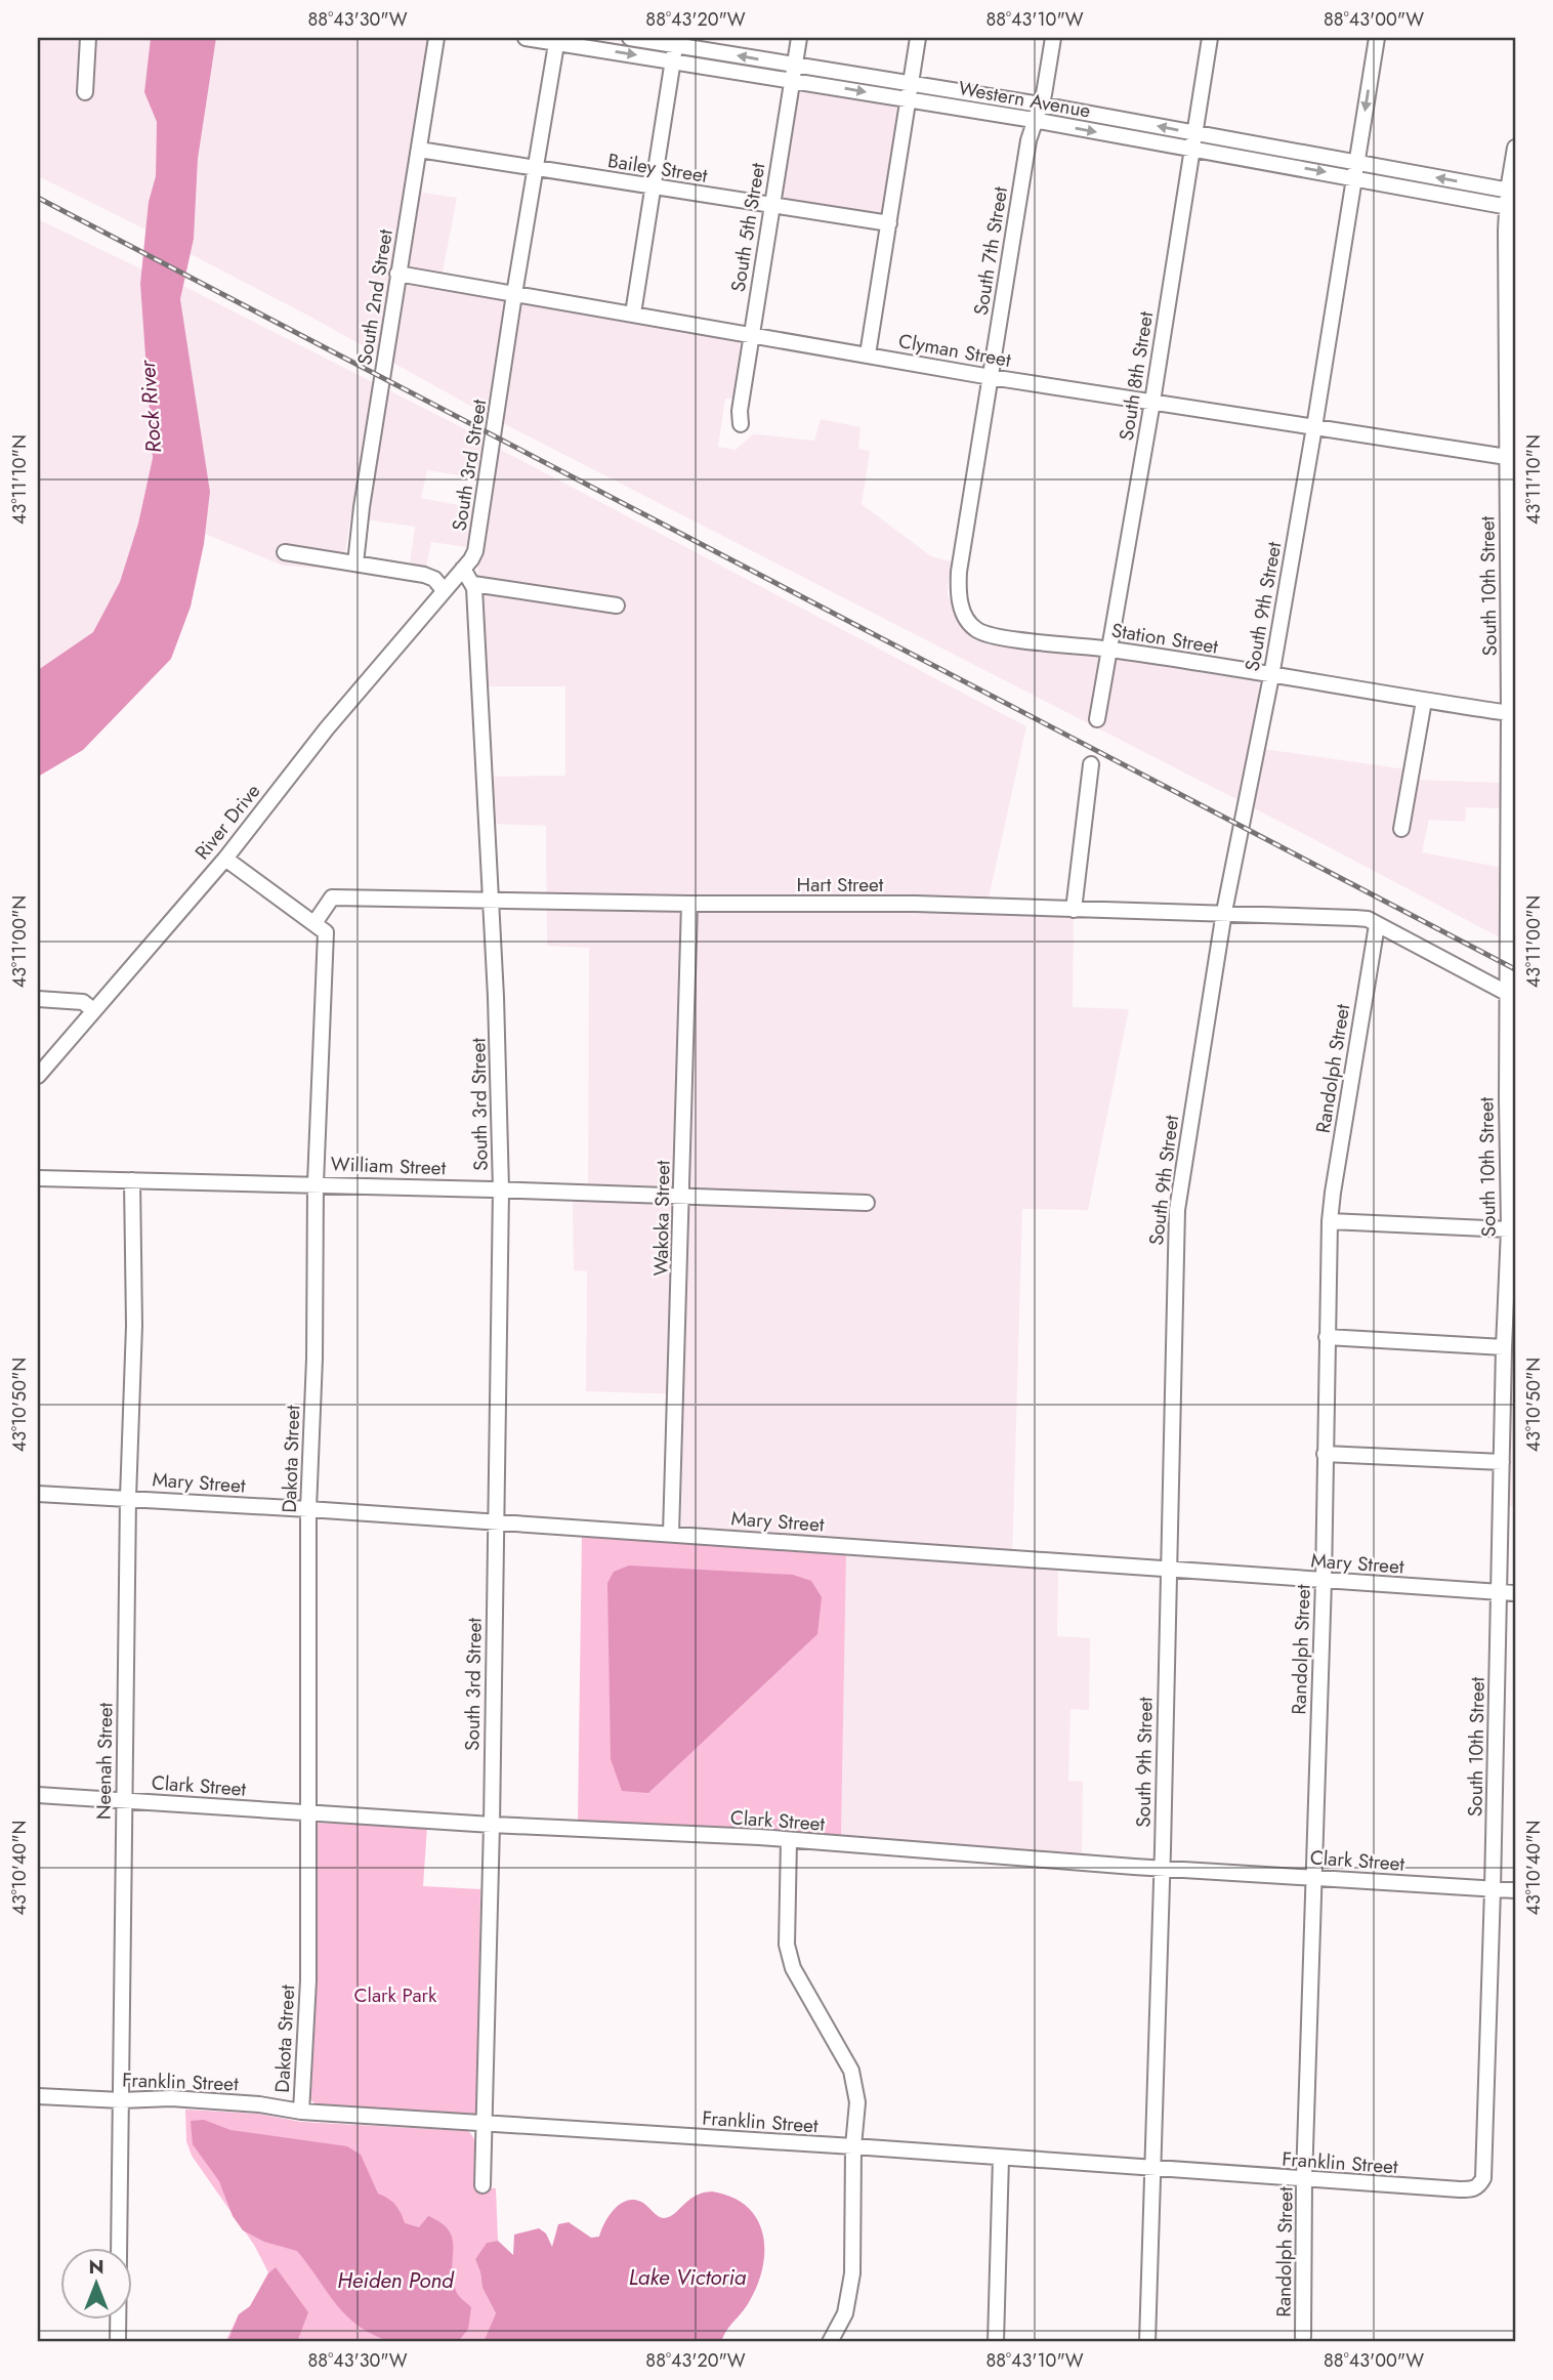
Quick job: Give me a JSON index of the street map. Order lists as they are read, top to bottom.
{
  "streets": {
    "street": [
      "Western Avenue",
      "Bailey Street",
      "South 5th Street",
      "South 7th Street",
      "South 2nd Street",
      "Clyman Street",
      "South 8th Street",
      "South 3rd Street",
      "South 10th Street",
      "South 9th Street",
      "Station Street",
      "River Drive",
      "Hart Street",
      "Randolph Street",
      "William Street",
      "Wakoka Street",
      "Dakota Street",
      "Mary Street",
      "Neenah Street",
      "Clark Street",
      "Franklin Street"
    ]
  },
  "crossings": [
    ["Western Avenue", "South 5th Street"],
    ["Western Avenue", "South 7th Street"],
    ["Western Avenue", "South 8th Street"],
    ["Western Avenue", "South 3rd Street"],
    ["Western Avenue", "South 10th Street"],
    ["Western Avenue", "South 9th Street"],
    ["Bailey Street", "South 5th Street"],
    ["Bailey Street", "South 2nd Street"],
    ["Bailey Street", "South 3rd Street"],
    ["South 5th Street", "Clyman Street"],
    ["South 7th Street", "Clyman Street"],
    ["South 7th Street", "Station Street"],
    ["South 2nd Street", "Clyman Street"],
    ["Clyman Street", "South 8th Street"],
    ["Clyman Street", "South 3rd Street"],
    ["Clyman Street", "South 10th Street"],
    ["Clyman Street", "South 9th Street"],
    ["South 8th Street", "Station Street"],
    ["South 3rd Street", "River Drive"],
    ["South 3rd Street", "Hart Street"],
    ["South 3rd Street", "William Street"],
    ["South 3rd Street", "Mary Street"],
    ["South 3rd Street", "Clark Street"],
    ["South 3rd Street", "Franklin Street"],
    ["South 10th Street", "Station Street"],
    ["South 10th Street", "Hart Street"],
    ["South 10th Street", "Mary Street"],
    ["South 10th Street", "Clark Street"],
    ["South 10th Street", "Franklin Street"],
    ["South 9th Street", "Station Street"],
    ["South 9th Street", "Hart Street"],
    ["South 9th Street", "Mary Street"],
    ["South 9th Street", "Clark Street"],
    ["South 9th Street", "Franklin Street"],
    ["Hart Street", "Randolph Street"],
    ["Hart Street", "Wakoka Street"],
    ["Hart Street", "Dakota Street"],
    ["Randolph Street", "Mary Street"],
    ["Randolph Street", "Clark Street"],
    ["Randolph Street", "Franklin Street"],
    ["William Street", "Wakoka Street"],
    ["William Street", "Dakota Street"],
    ["William Street", "Neenah Street"],
    ["Wakoka Street", "Mary Street"],
    ["Dakota Street", "Mary Street"],
    ["Dakota Street", "Clark Street"],
    ["Dakota Street", "Franklin Street"],
    ["Mary Street", "Neenah Street"],
    ["Neenah Street", "Clark Street"],
    ["Neenah Street", "Franklin Street"]
  ],
  "water": ["Rock River", "Lake Victoria", "Heiden Pond"],
  "parks": ["Clark Park"],
  "north": "top",
  "coordinates": [
    "88°43'30\"W",
    "88°43'20\"W",
    "88°43'10\"W",
    "88°43'00\"W",
    "43°11'10\"N",
    "43°11'00\"N",
    "43°10'50\"N",
    "43°10'40\"N"
  ]
}
